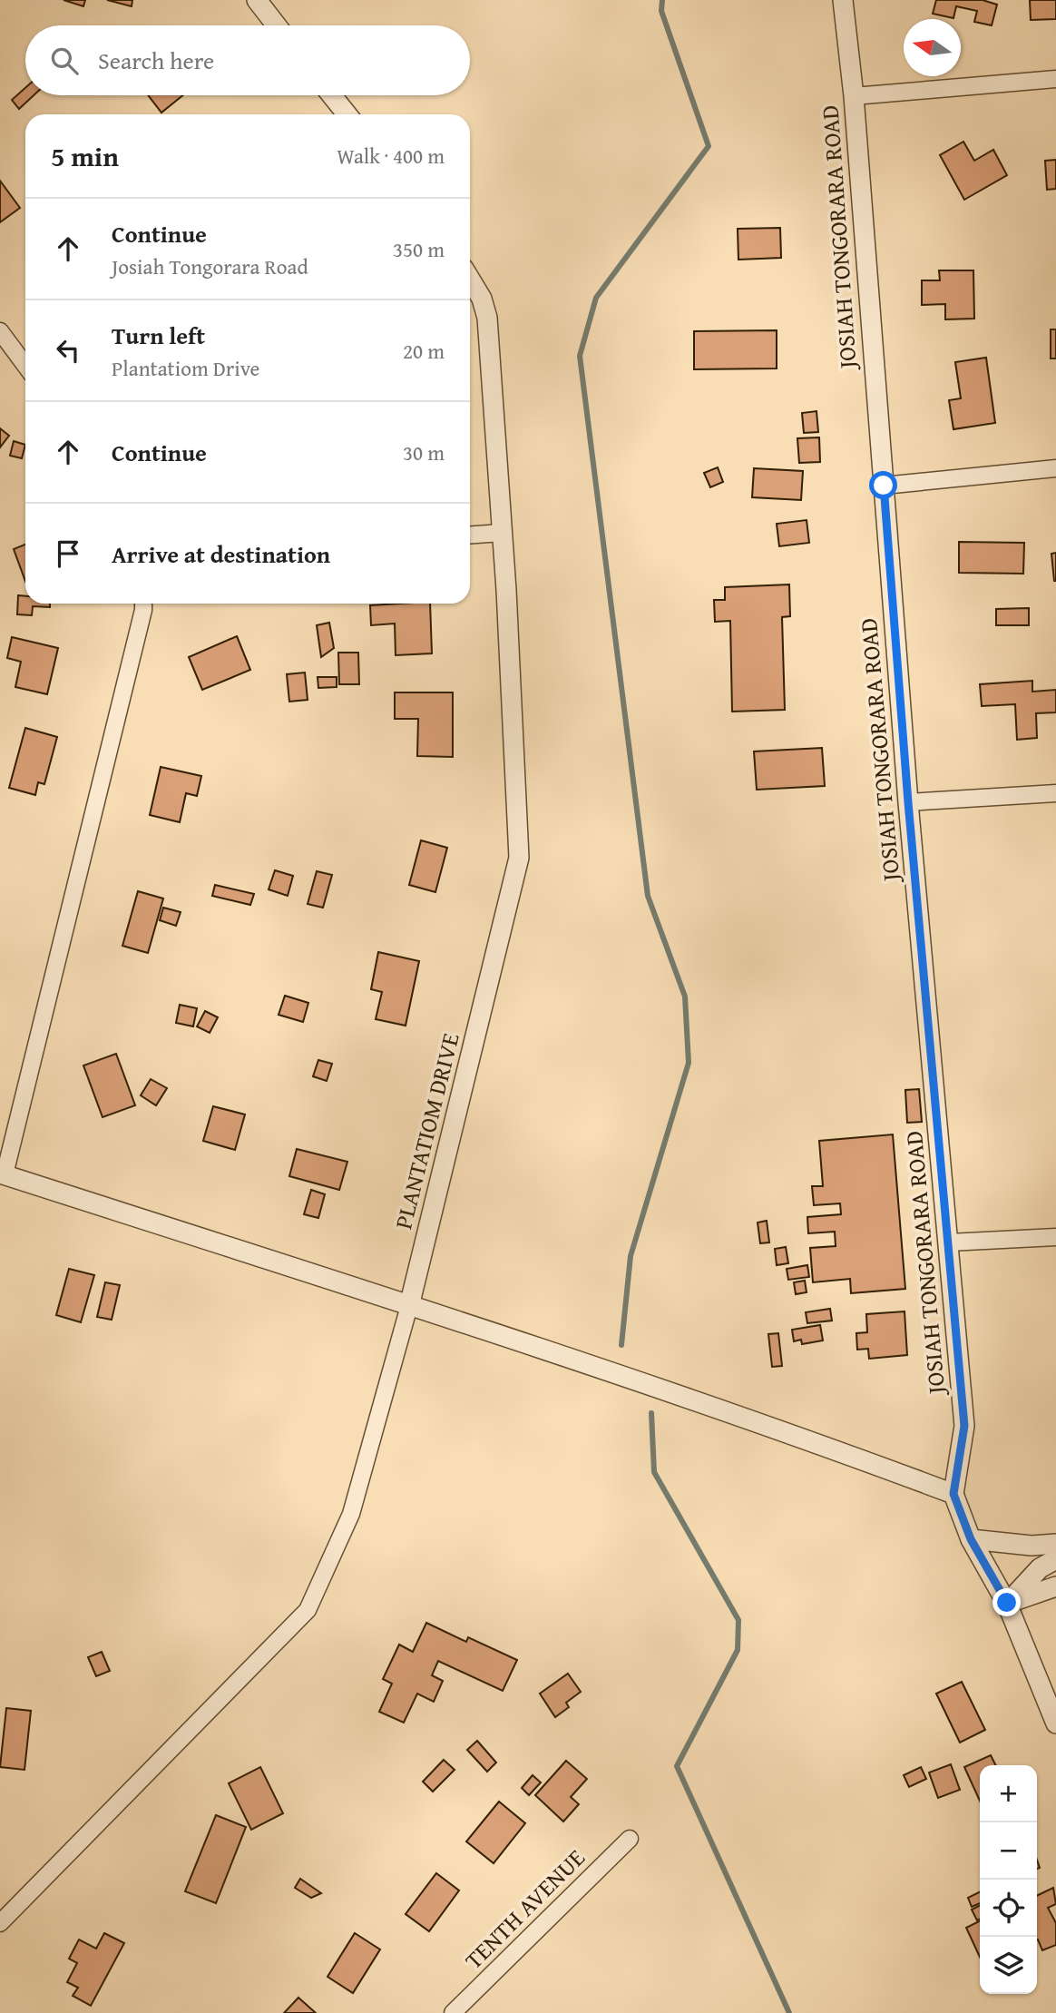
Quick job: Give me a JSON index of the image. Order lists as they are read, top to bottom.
{
  "streets": {
    "street": ["JOSIAH TONGORARA ROAD", "PLANTATIOM DRIVE", "TENTH AVENUE"]
  },
  "north": "left",
  "page": {
    "search": "Search here",
    "heading": ["5 min", "Walk · 400 m"],
    "list": [
      ["Continue", "Josiah Tongorara Road", "350 m"],
      ["Turn left", "Plantatiom Drive", "20 m"],
      ["Continue", "30 m"],
      "Arrive at destination"
    ],
    "map_buttons": ["+", "−"]
  }
}
